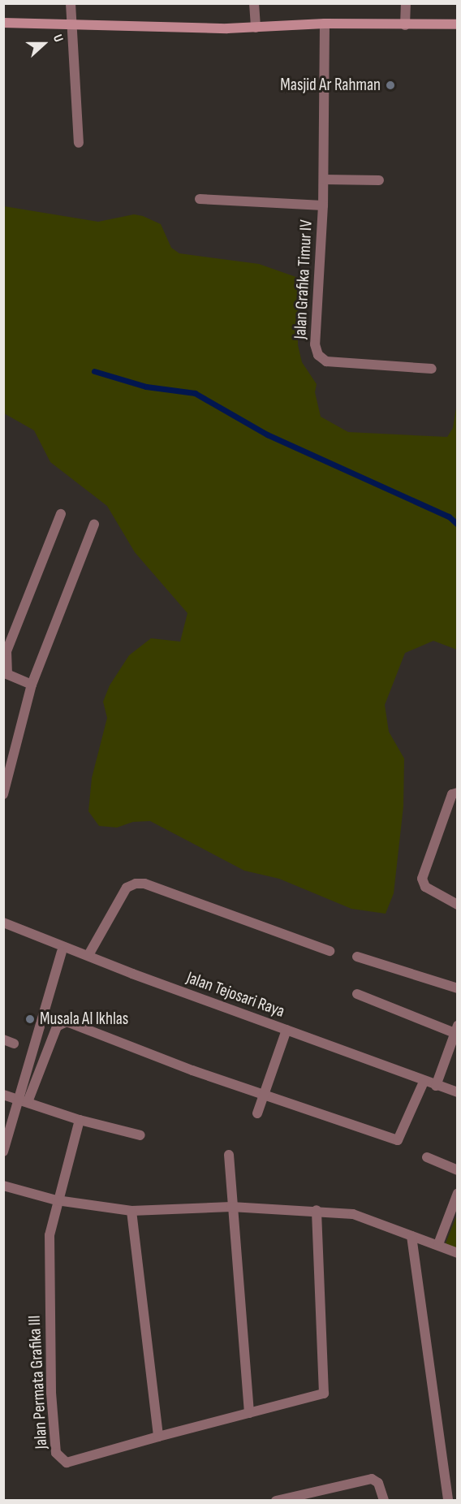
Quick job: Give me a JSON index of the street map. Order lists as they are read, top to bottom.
{
  "streets": {
    "street": ["Jalan Grafika Timur IV", "Jalan Tejosari Raya", "Jalan Permata Grafika III"]
  },
  "places": ["Masjid Ar Rahman", "Musala Al Ikhlas"],
  "north": "right"
}
